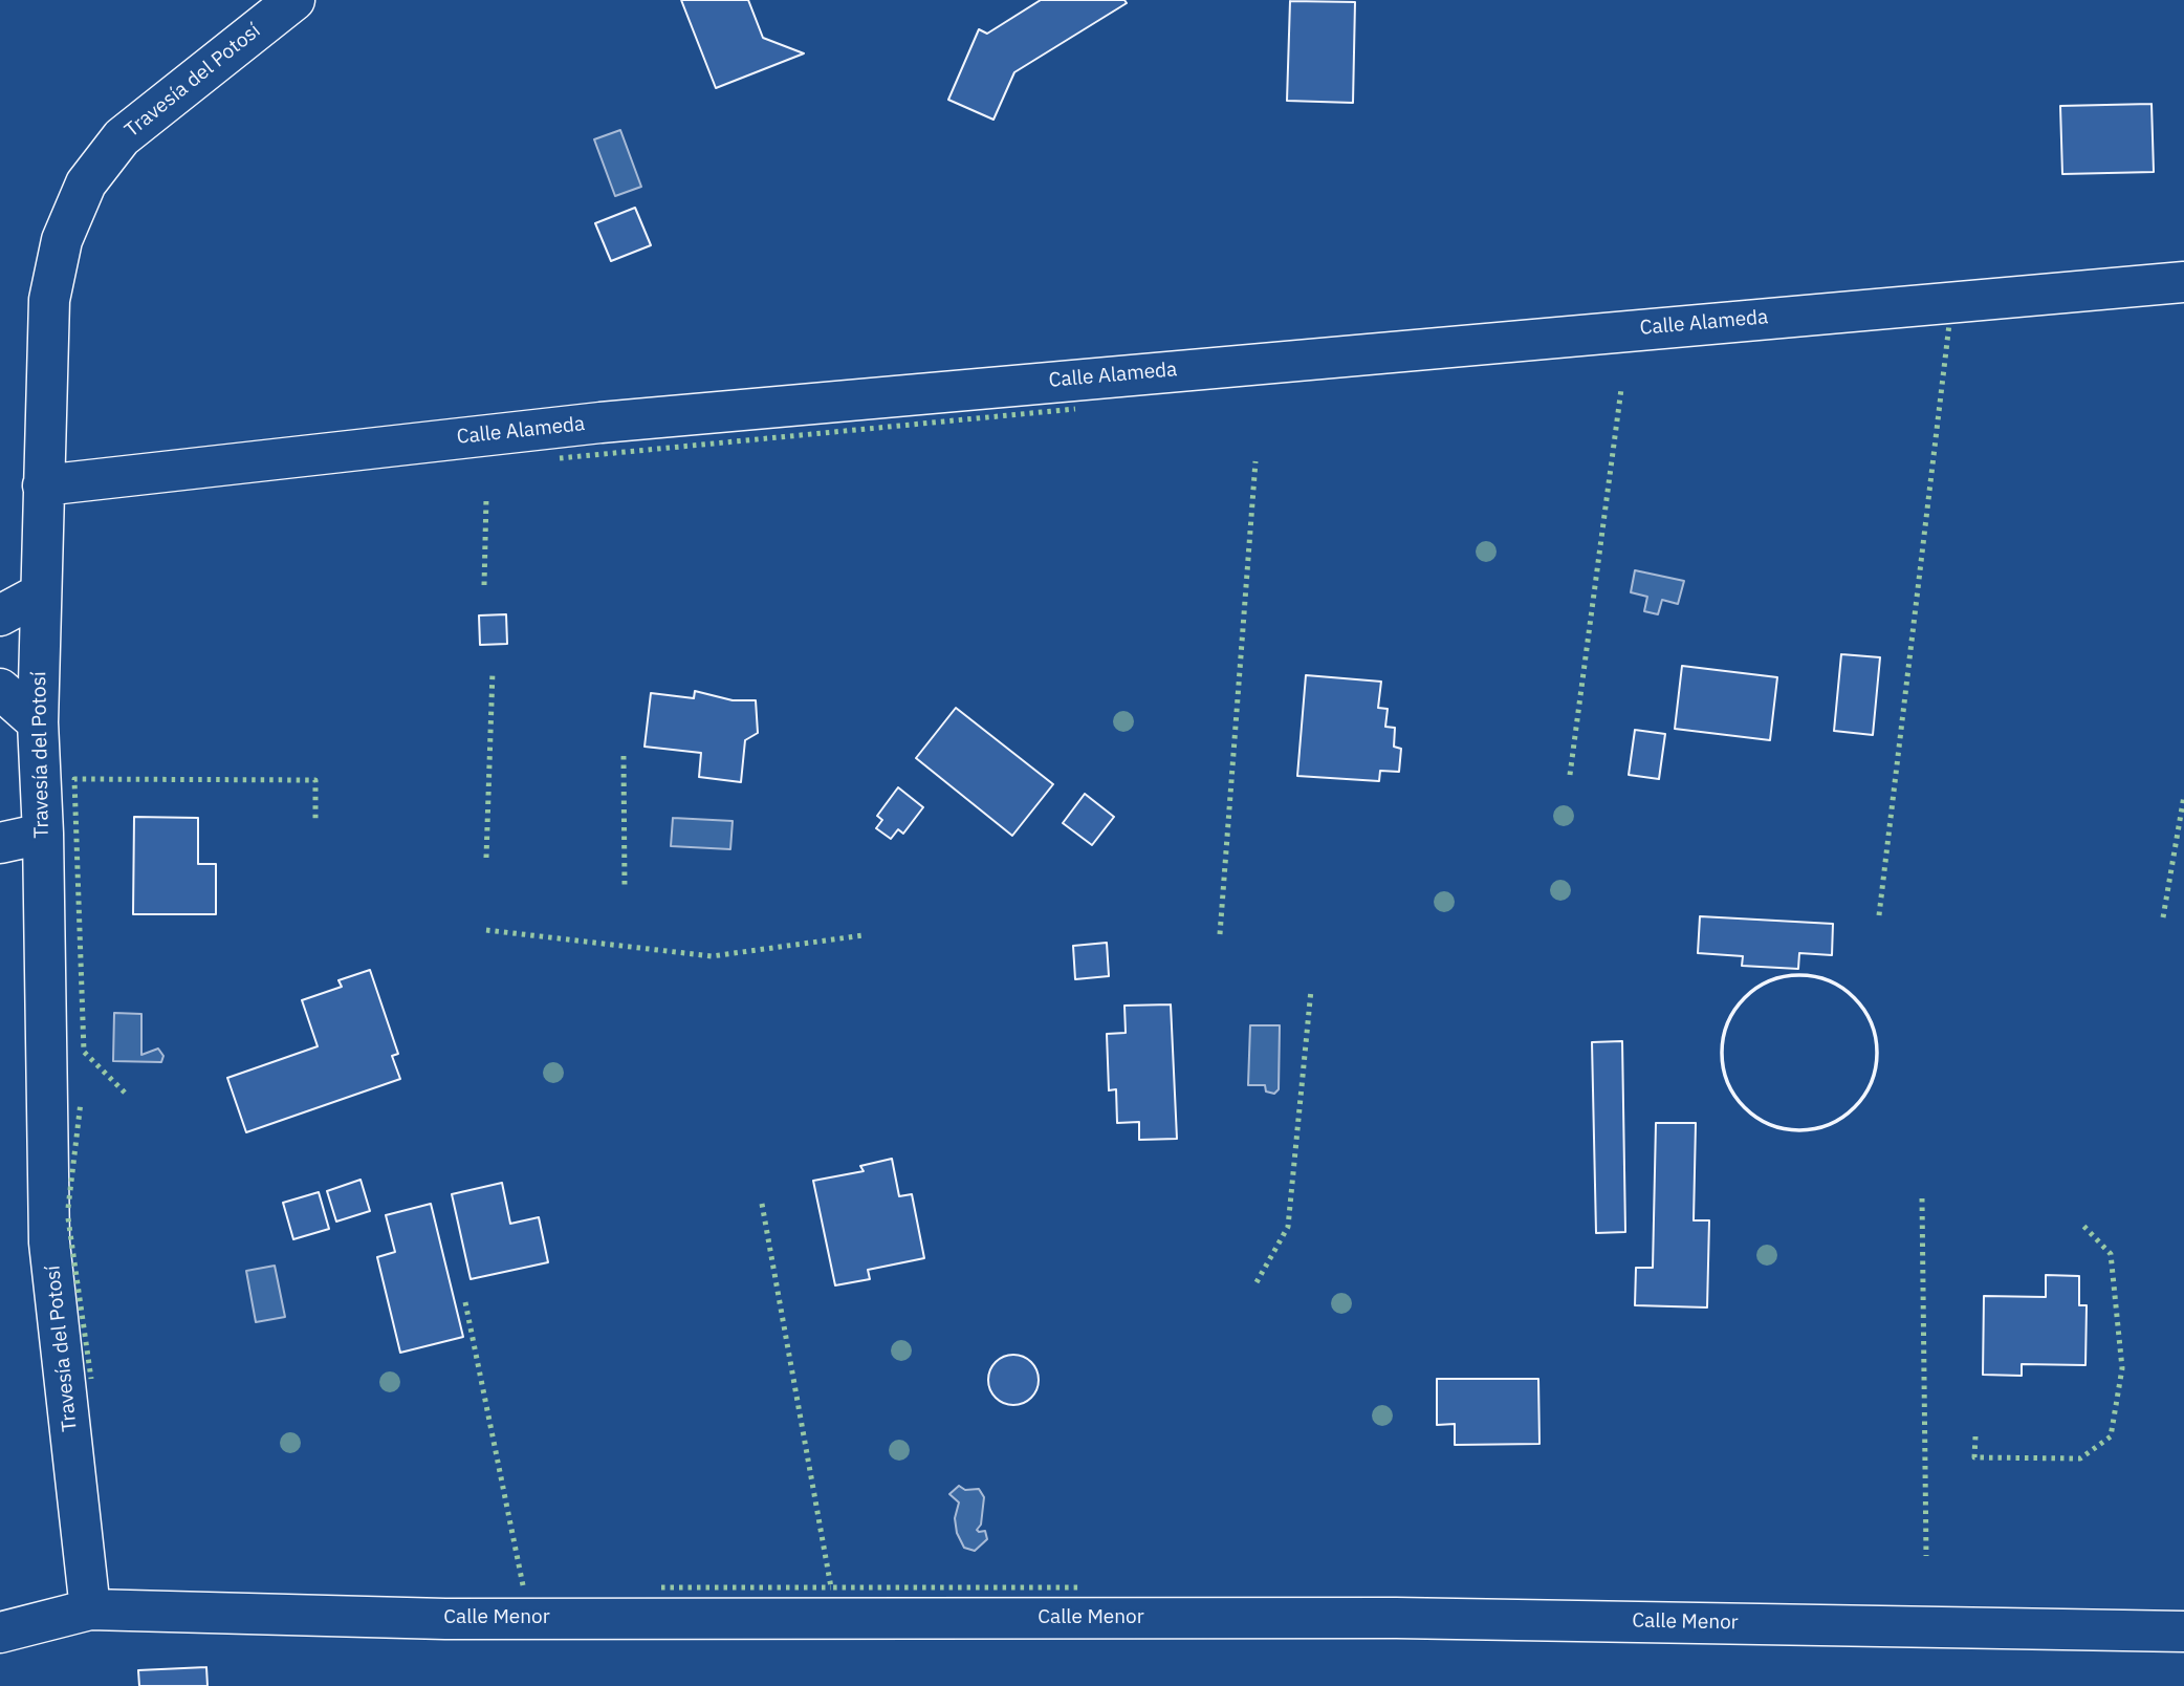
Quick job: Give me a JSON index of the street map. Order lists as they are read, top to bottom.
{
  "streets": {
    "street": ["Travesía del Potosí", "Calle Alameda", "Calle Menor"]
  },
  "crossings": [
    ["Travesía del Potosí", "Calle Alameda"],
    ["Travesía del Potosí", "Calle Menor"]
  ]
}
